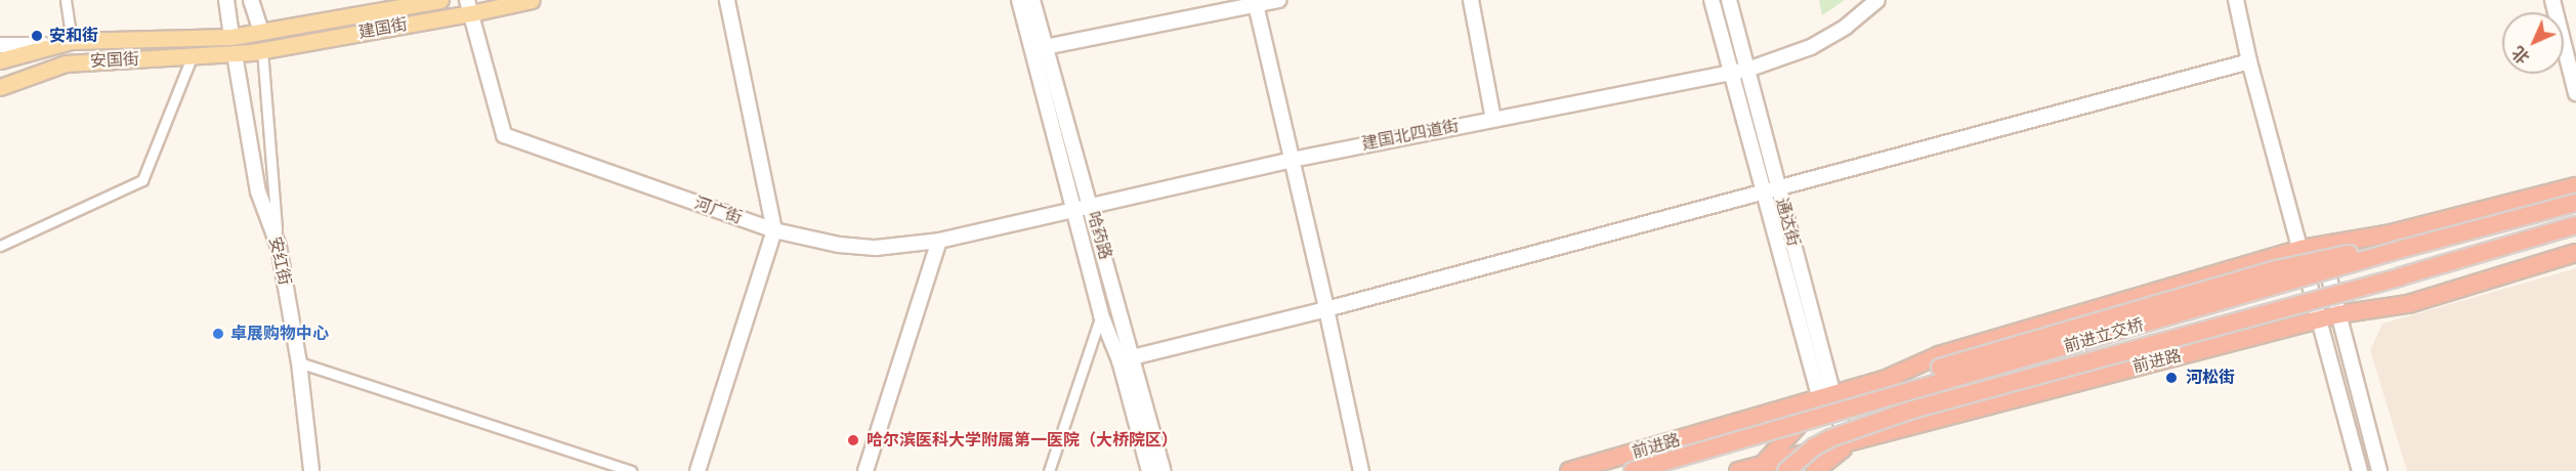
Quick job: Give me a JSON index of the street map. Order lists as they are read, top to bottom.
{
  "streets": {
    "highway": ["前进立交桥", "前进路"],
    "main road": ["建国街", "安国街"],
    "street": [
      "建国北四道街",
      "河广街",
      "通达街",
      "哈药路",
      "安红街"
    ]
  },
  "crossings": [
    ["建国街", "安国街"],
    ["建国街", "河广街"],
    ["建国街", "安红街"],
    ["安国街", "安红街"],
    ["建国北四道街", "河广街"],
    ["建国北四道街", "通达街"],
    ["建国北四道街", "哈药路"],
    ["河广街", "哈药路"],
    ["通达街", "前进路"],
    ["前进立交桥", "前进路"]
  ],
  "places": [
    "安和街",
    "卓展购物中心",
    "河松街",
    "哈尔滨医科大学附属第一医院（大桥院区）"
  ],
  "north": "bottom left"
}
